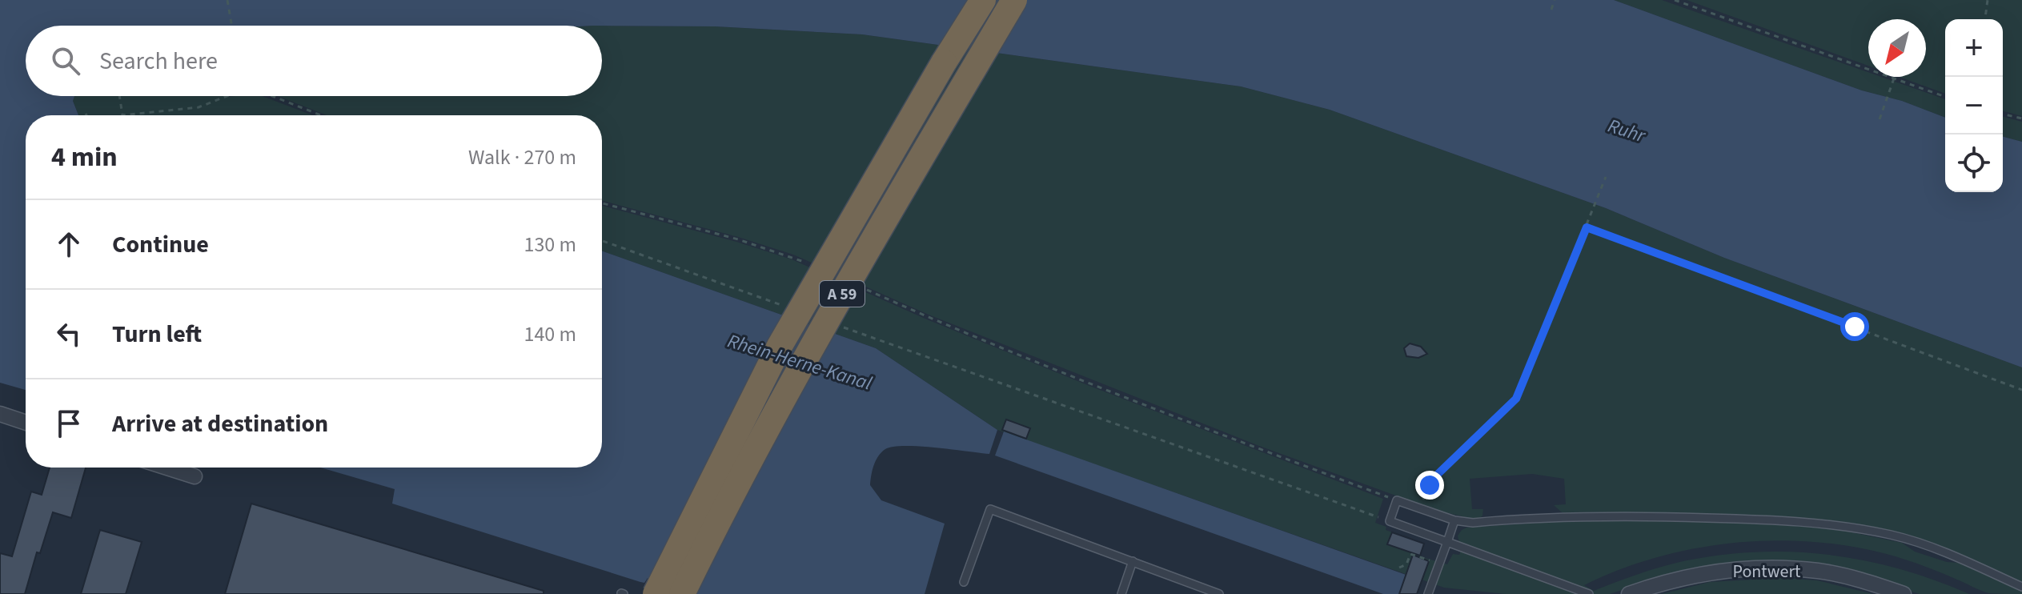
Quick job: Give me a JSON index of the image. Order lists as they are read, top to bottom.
{
  "streets": {
    "highway": ["A 59"],
    "street": ["Pontwert"]
  },
  "water": ["Ruhr", "Rhein-Herne-Kanal"],
  "north": "bottom left",
  "page": {
    "map_buttons": ["+", "−"],
    "search": "Search here",
    "heading": ["4 min", "Walk · 270 m"],
    "list": [
      ["Continue", "130 m"],
      ["Turn left", "140 m"],
      "Arrive at destination"
    ]
  }
}
